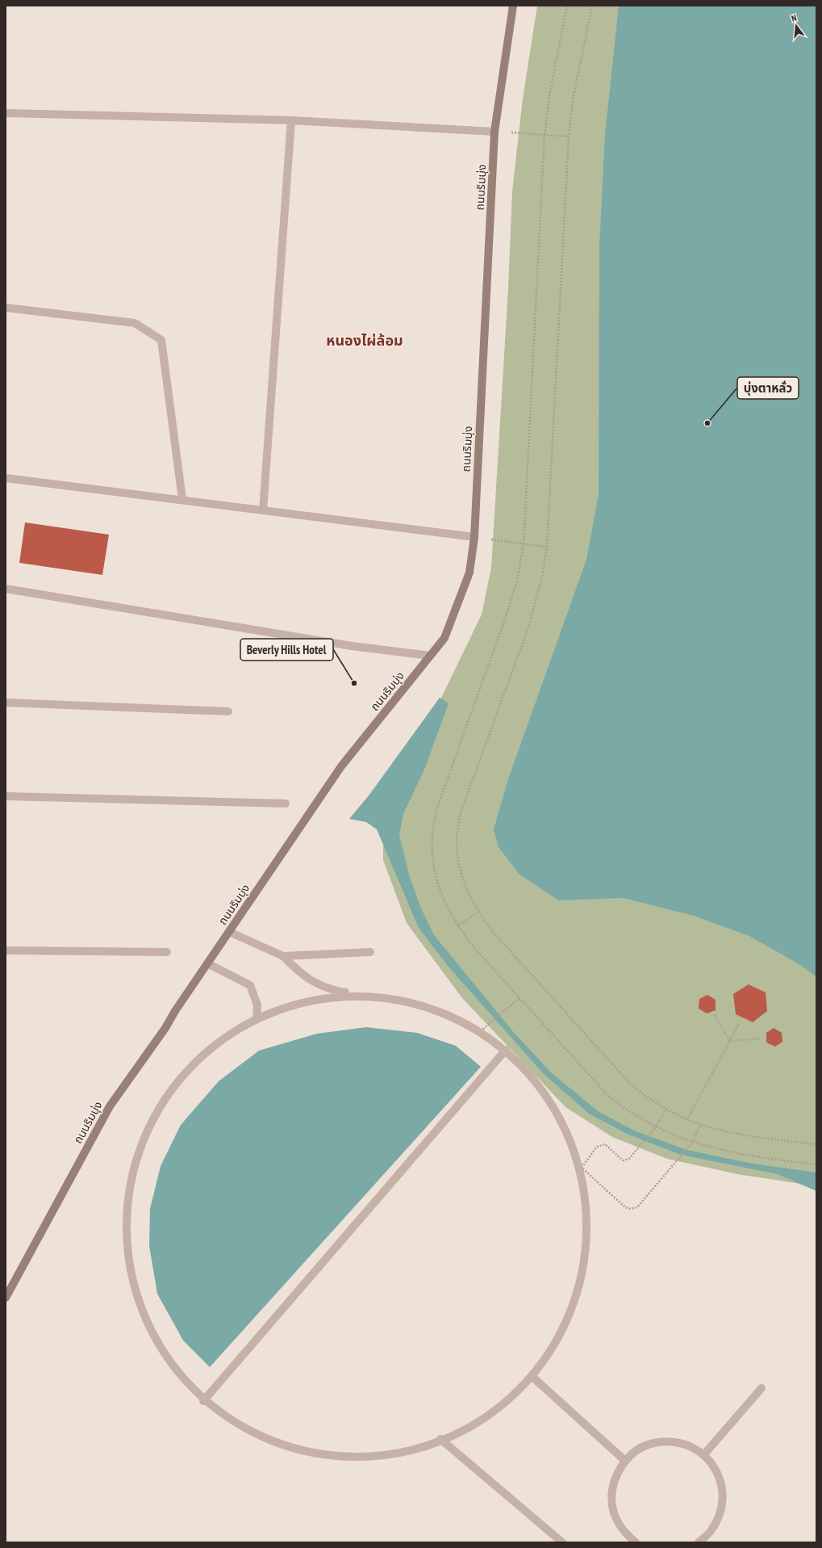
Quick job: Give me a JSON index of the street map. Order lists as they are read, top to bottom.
{
  "streets": {
    "main road": ["ถนนริมบุ่ง"]
  },
  "districts": ["หนองไผ่ล้อม"],
  "places": ["บุ่งตาหลั่ว", "Beverly Hills Hotel"],
  "north": "top"
}
